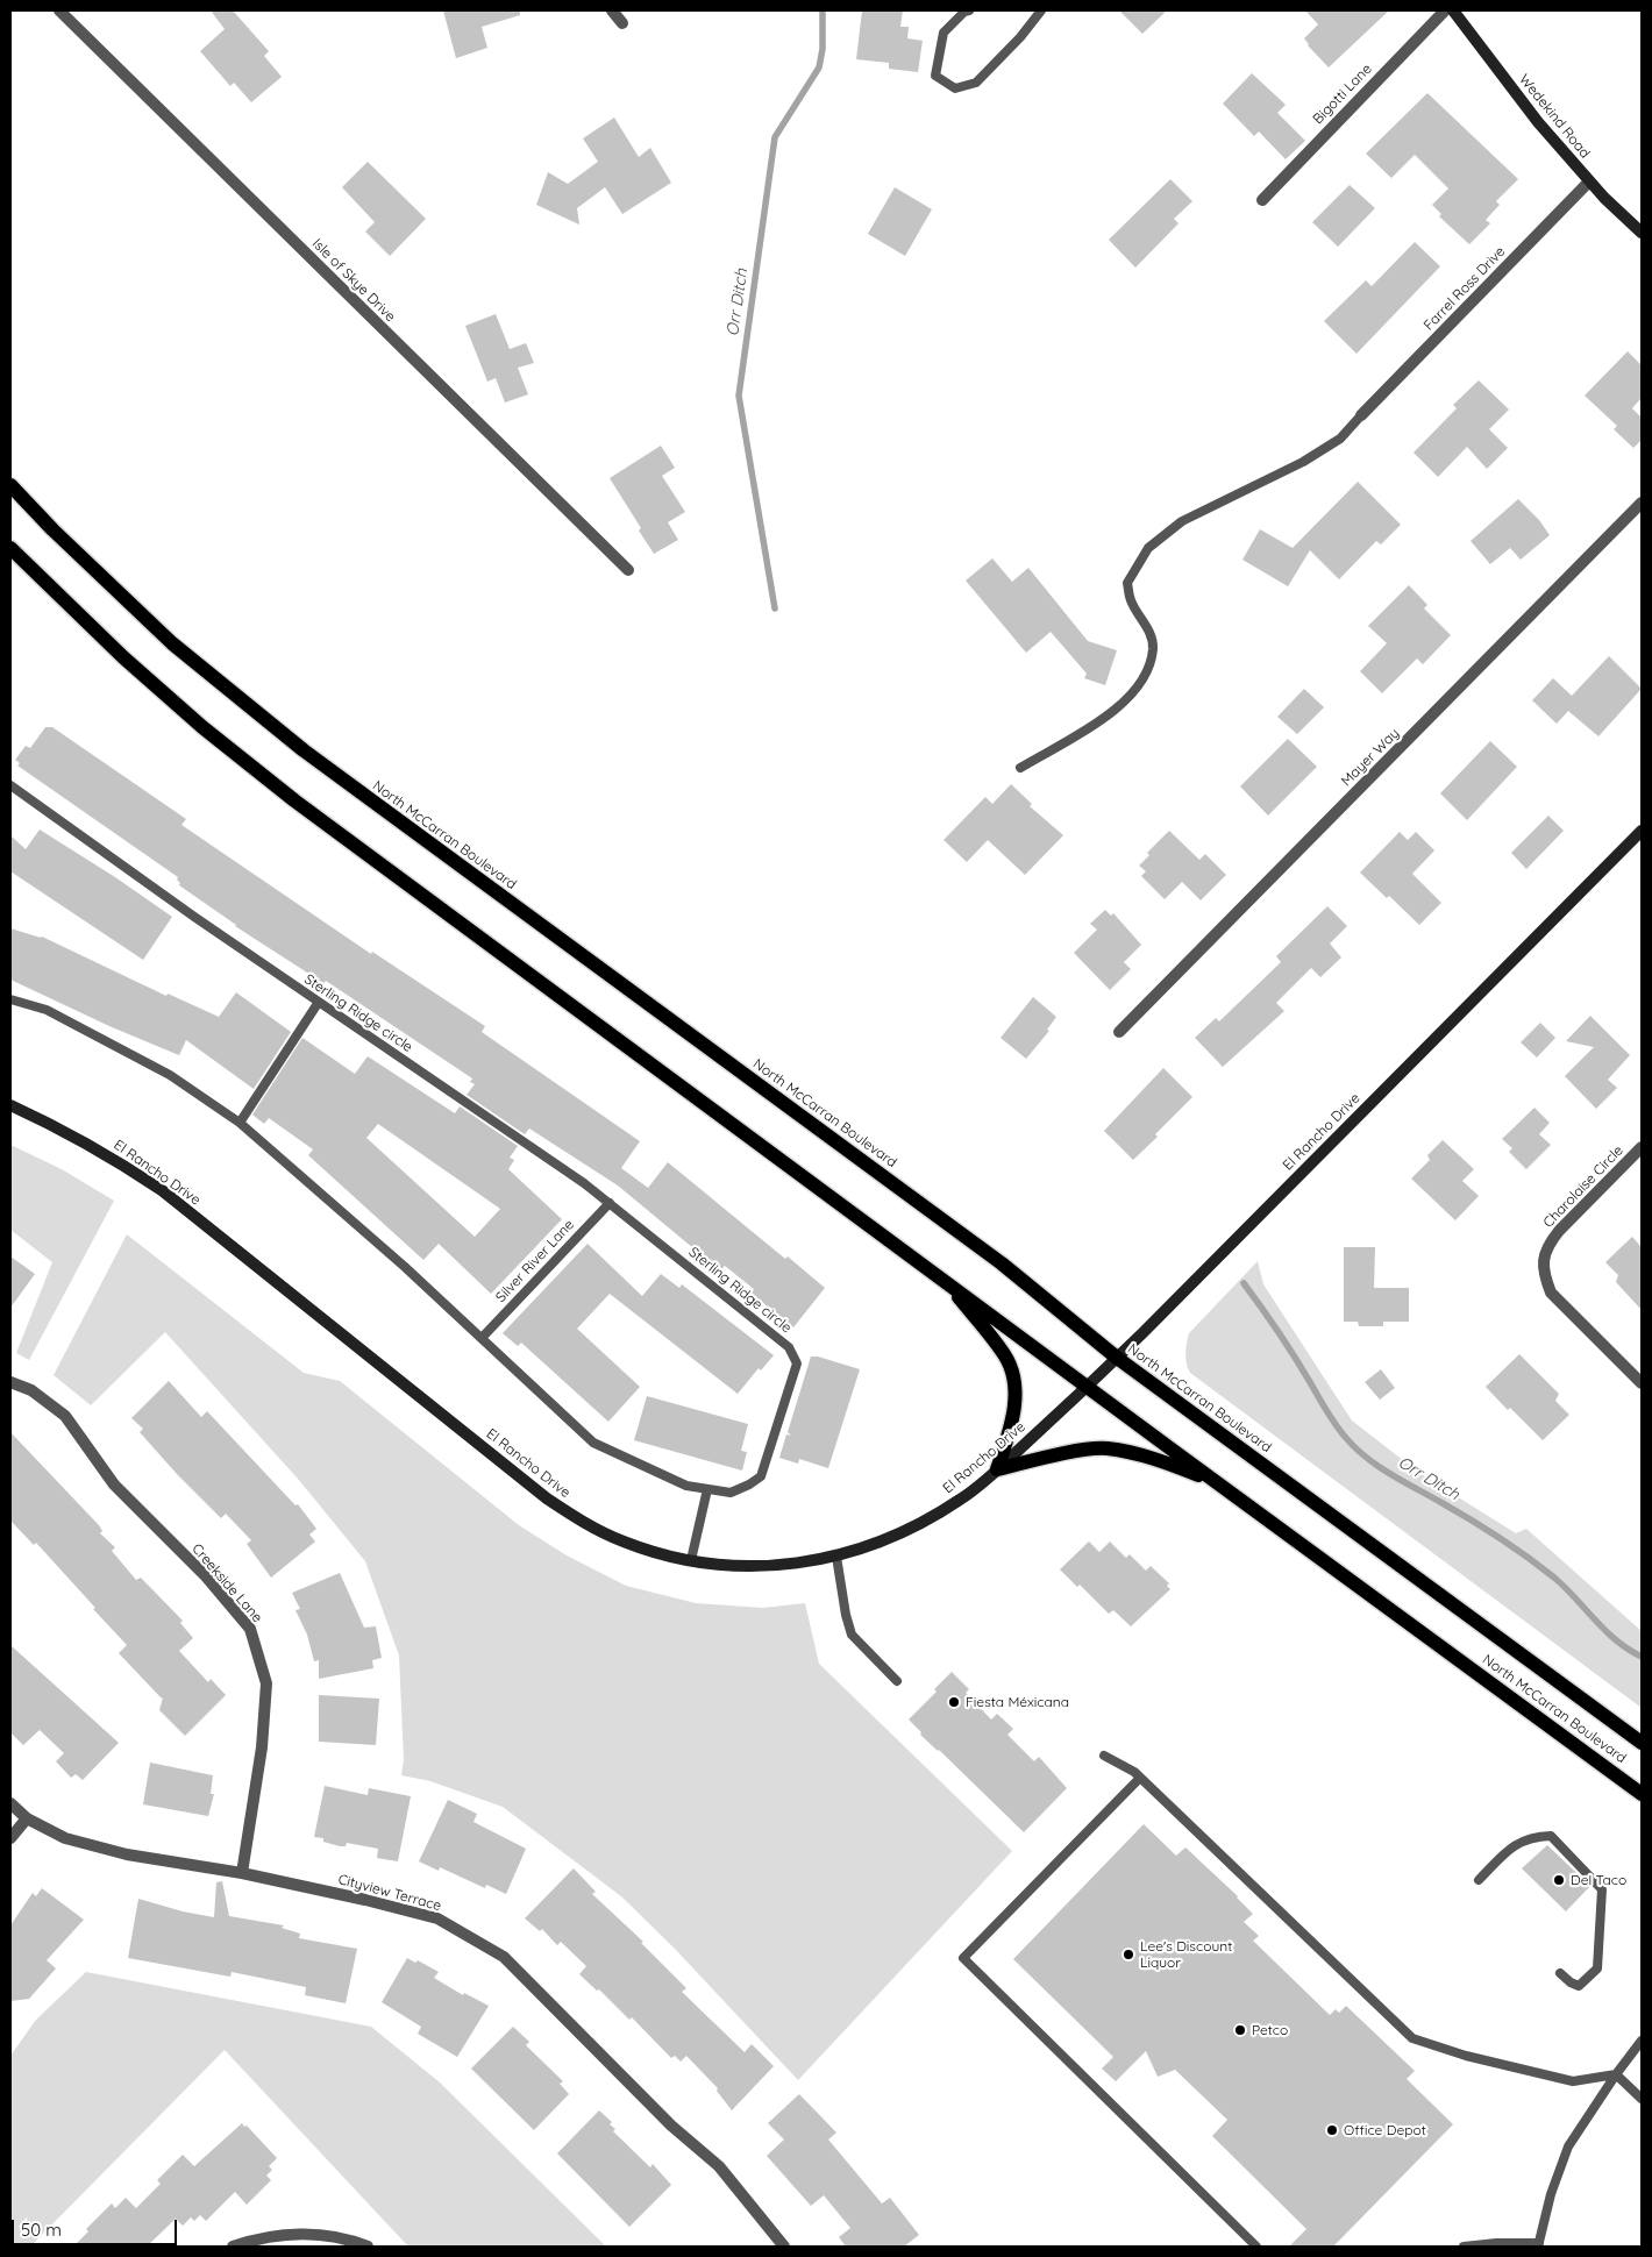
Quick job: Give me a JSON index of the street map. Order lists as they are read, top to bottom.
{
  "streets": {
    "main road": ["Wedekind Road", "North McCarran Boulevard", "El Rancho Drive"],
    "street": [
      "Bigotti Lane",
      "Isle of Skye Drive",
      "Farrel Ross Drive",
      "Mayer Way",
      "Charolaise Circle",
      "Creekside Lane",
      "Cityview Terrace"
    ],
    "lane": ["Sterling Ridge circle", "Silver River Lane"]
  },
  "crossings": [
    ["Wedekind Road", "Farrel Ross Drive"],
    ["North McCarran Boulevard", "El Rancho Drive"],
    ["Sterling Ridge circle", "Silver River Lane"],
    ["Creekside Lane", "Cityview Terrace"]
  ],
  "water": ["Orr Ditch"],
  "places": [
    "Fiesta Méxicana",
    "Del Taco",
    "Lee's Discount Liquor",
    "Petco",
    "Office Depot"
  ],
  "scale_bar": "50 m"
}
